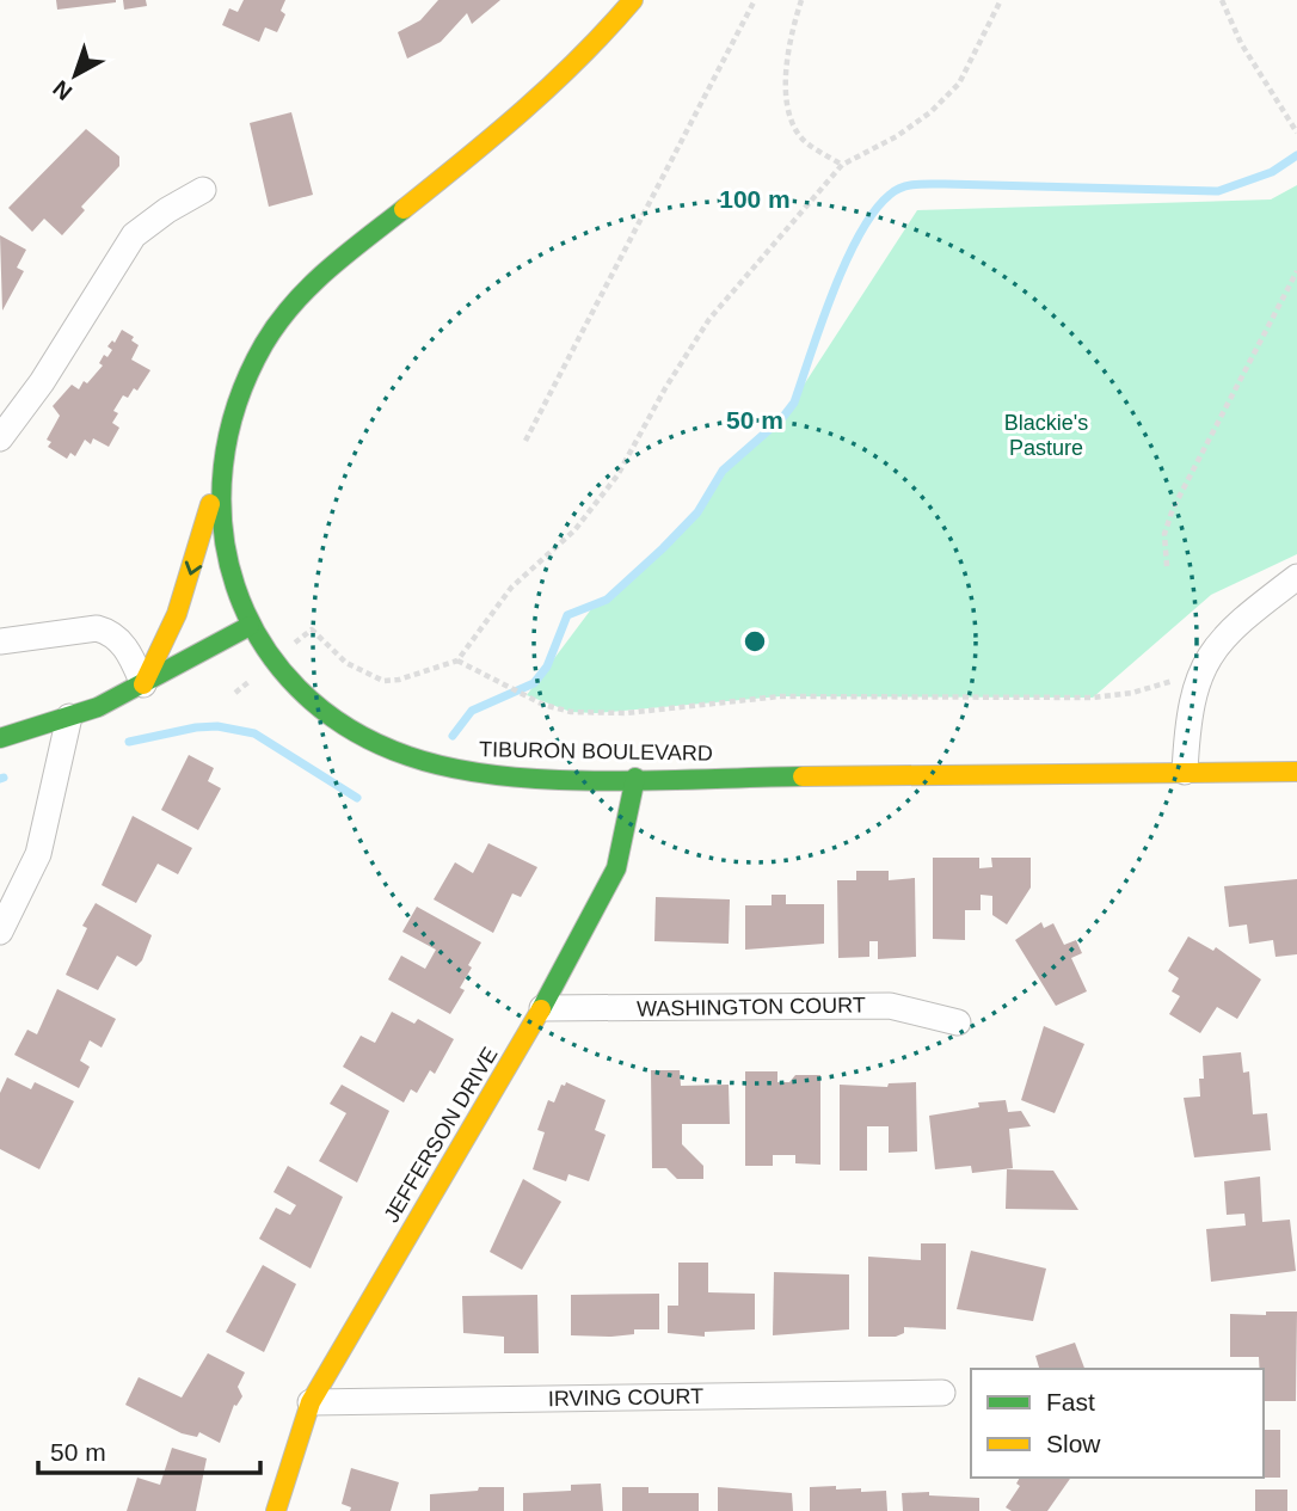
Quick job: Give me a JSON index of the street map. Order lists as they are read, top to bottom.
{
  "streets": {
    "main road": ["TIBURON BOULEVARD", "JEFFERSON DRIVE"],
    "street": ["WASHINGTON COURT", "IRVING COURT"]
  },
  "crossings": [
    ["TIBURON BOULEVARD", "JEFFERSON DRIVE"],
    ["WASHINGTON COURT", "JEFFERSON DRIVE"],
    ["JEFFERSON DRIVE", "IRVING COURT"]
  ],
  "parks": ["Blackie's Pasture"],
  "legend": ["Fast", "Slow"],
  "scale_bar": "50 m",
  "north": "bottom left",
  "rings": ["100 m", "50 m"]
}
